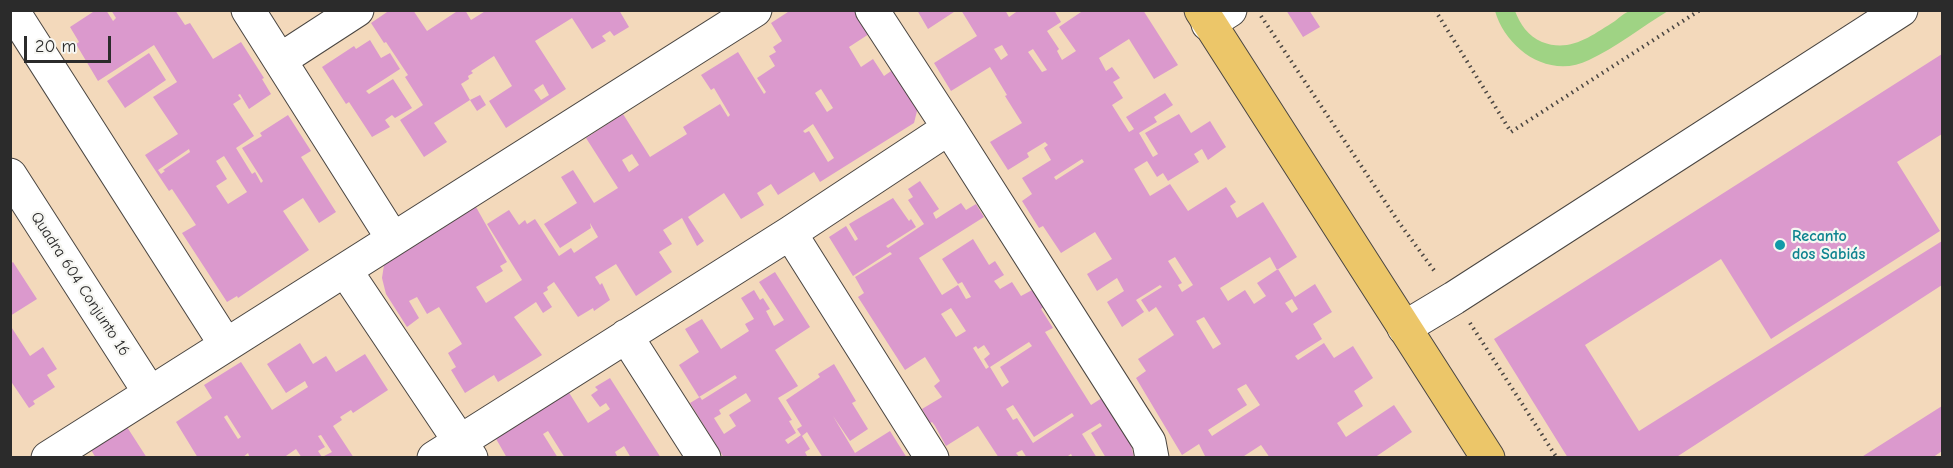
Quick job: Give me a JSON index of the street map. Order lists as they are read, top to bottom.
{
  "streets": {
    "street": ["Quadra 604 Conjunto 16"]
  },
  "places": ["Recanto dos Sabiás"],
  "scale_bar": "20 m"
}
